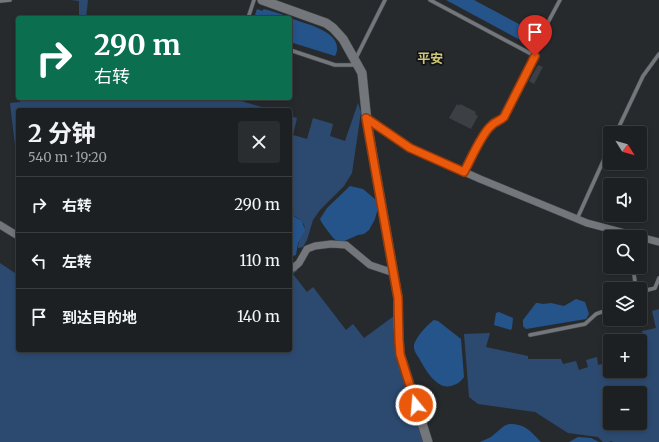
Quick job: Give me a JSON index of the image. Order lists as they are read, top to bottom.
{
  "districts": ["平安"],
  "north": "bottom right",
  "page": {
    "turn": ["290 m", "右转"],
    "heading": ["2 分钟", "540 m · 19:20"],
    "map_buttons": ["+", "−"],
    "list": [
      {
        "name": "右转",
        "value": "290 m"
      },
      {
        "name": "左转",
        "value": "110 m"
      },
      {
        "name": "到达目的地",
        "value": "140 m"
      }
    ]
  }
}
